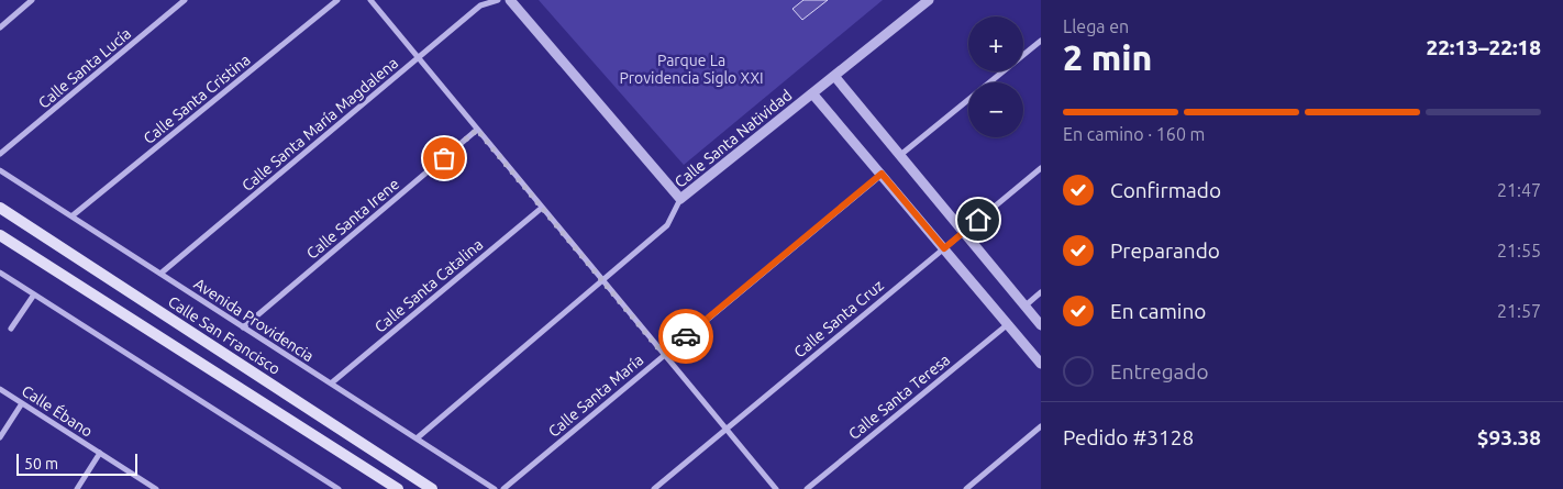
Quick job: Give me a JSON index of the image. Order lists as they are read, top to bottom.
{
  "streets": {
    "main road": ["Calle San Francisco"],
    "street": [
      "Calle Santa Lucía",
      "Calle Santa Cristina",
      "Calle Santa María Magdalena",
      "Calle Santa Natividad",
      "Calle Santa Irene",
      "Calle Santa Catalina",
      "Calle Santa Cruz",
      "Avenida Providencia",
      "Calle Santa María",
      "Calle Santa Teresa",
      "Calle Ébano"
    ]
  },
  "crossings": [
    ["Calle Santa Cristina", "Avenida Providencia"],
    ["Calle Santa María Magdalena", "Avenida Providencia"],
    ["Calle Santa Natividad", "Avenida Providencia"],
    ["Calle Santa Irene", "Avenida Providencia"],
    ["Calle Santa Catalina", "Avenida Providencia"]
  ],
  "parks": ["Parque La Providencia Siglo XXI"],
  "scale_bar": "50 m",
  "page": {
    "heading": ["2 min", "Llega en", "22:13–22:18"],
    "panel": ["Pedido #3128", "$93.38"],
    "map_buttons": ["+", "−"],
    "bar": "En camino · 160 m",
    "list": [
      ["Confirmado", "21:47"],
      ["Preparando", "21:55"],
      ["En camino", "21:57"],
      "Entregado"
    ],
    "scale": "50 m"
  }
}
